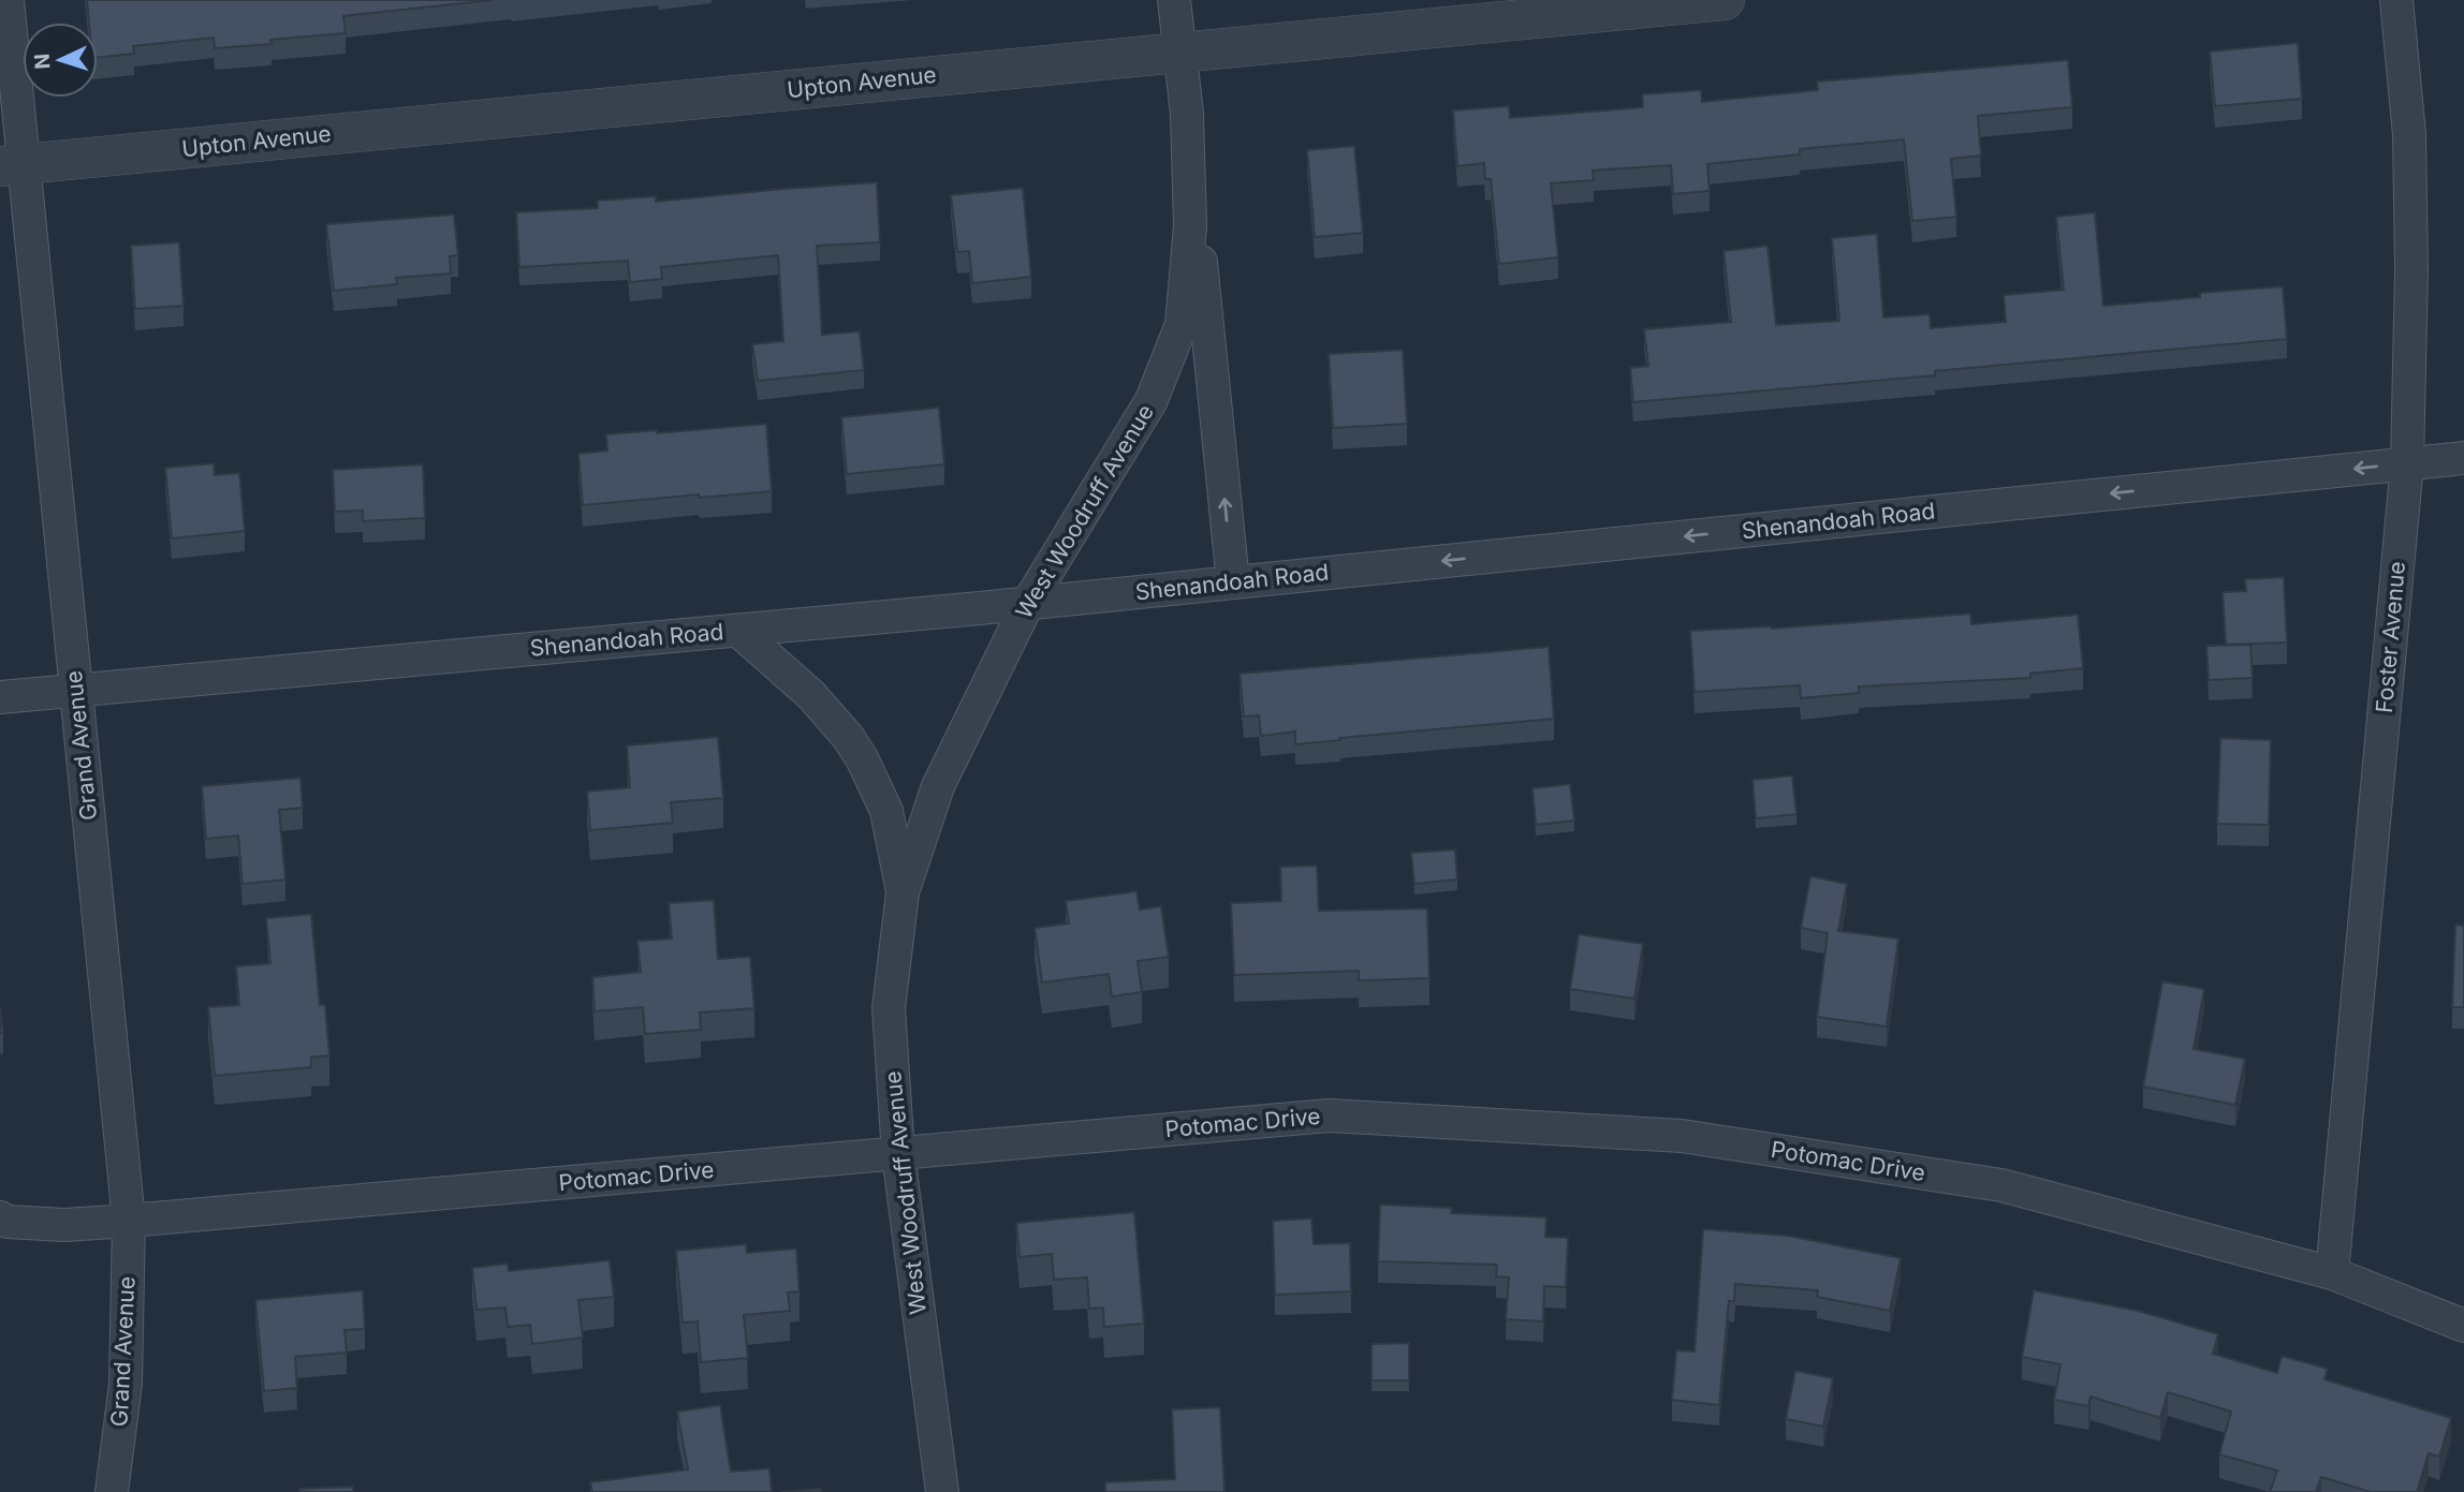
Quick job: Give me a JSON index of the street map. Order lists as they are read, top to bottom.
{
  "streets": {
    "street": [
      "Upton Avenue",
      "West Woodruff Avenue",
      "Shenandoah Road",
      "Foster Avenue",
      "Grand Avenue",
      "Potomac Drive"
    ]
  },
  "crossings": [
    ["Upton Avenue", "West Woodruff Avenue"],
    ["Upton Avenue", "Grand Avenue"],
    ["West Woodruff Avenue", "Shenandoah Road"],
    ["West Woodruff Avenue", "Potomac Drive"],
    ["Shenandoah Road", "Foster Avenue"],
    ["Shenandoah Road", "Grand Avenue"],
    ["Foster Avenue", "Potomac Drive"],
    ["Grand Avenue", "Potomac Drive"]
  ],
  "one_way": ["Shenandoah Road"],
  "north": "left"
}
